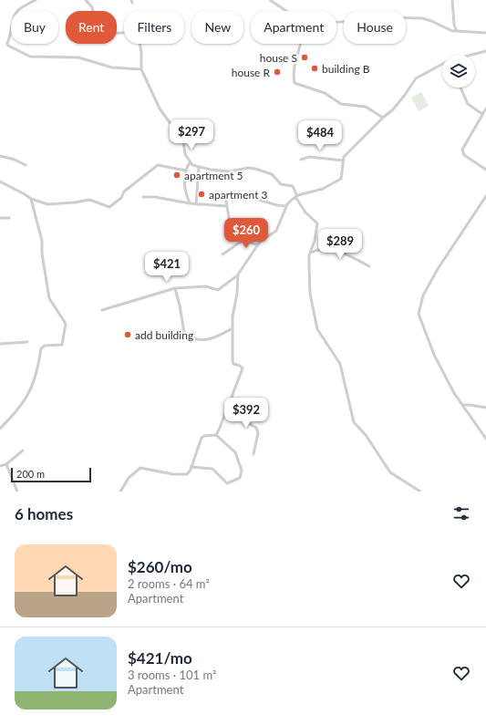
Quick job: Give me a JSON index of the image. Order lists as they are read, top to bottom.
{
  "places": [
    "house S",
    "building B",
    "house R",
    "apartment 5",
    "apartment 3",
    "add building"
  ],
  "scale_bar": "200 m",
  "page": {
    "chip": [
      "Buy",
      "Rent",
      "Filters",
      "New",
      "Apartment",
      "House"
    ],
    "price": [
      "$297",
      "$484",
      "$260",
      "$289",
      "$421",
      "$392"
    ],
    "scale": "200 m",
    "heading": "6 homes",
    "list": [
      {
        "name": "$260/mo",
        "note": "2 rooms · 64 m² · Apartment"
      },
      {
        "name": "$421/mo",
        "note": "3 rooms · 101 m² · Apartment"
      }
    ]
  }
}
